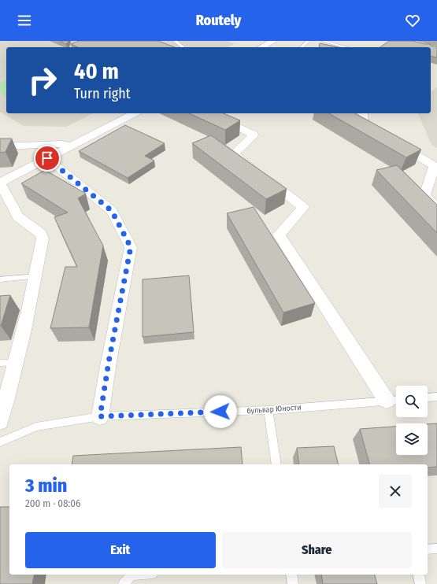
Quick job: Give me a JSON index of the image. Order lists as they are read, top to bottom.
{
  "streets": {
    "lane": ["бульвар Юности"]
  },
  "page": {
    "header": "Routely",
    "turn": ["40 m", "Turn right"],
    "heading": ["3 min", "200 m · 08:06"],
    "buttons": ["Exit", "Share"]
  }
}
